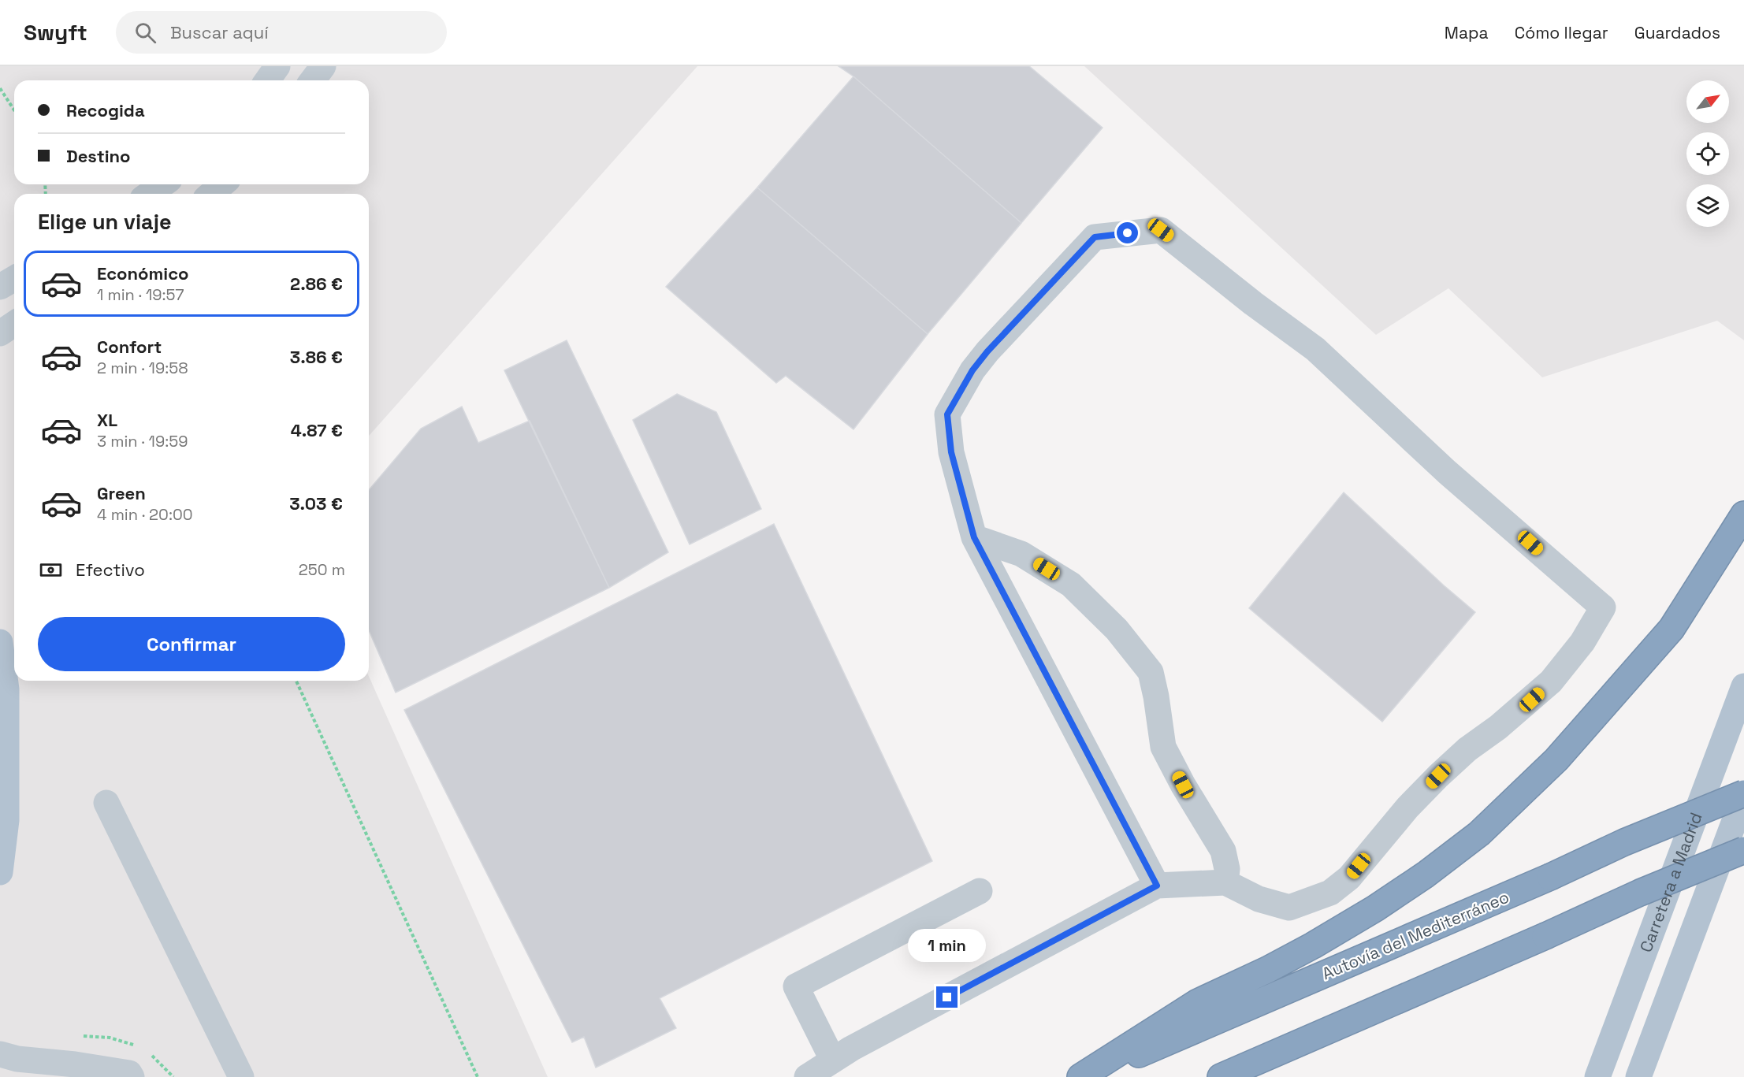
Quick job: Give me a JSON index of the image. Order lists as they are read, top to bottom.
{
  "streets": {
    "highway": ["Autovía del Mediterráneo"],
    "main road": ["Carretera a Madrid"]
  },
  "north": "top right",
  "page": {
    "header": "Swyft",
    "search": "Buscar aquí",
    "nav": ["Mapa", "Cómo llegar", "Guardados"],
    "banner": ["Recogida", "Destino"],
    "heading": "Elige un viaje",
    "list": [
      {
        "name": "Económico",
        "note": "1 min · 19:57",
        "value": "2.86 €"
      },
      {
        "name": "Confort",
        "note": "2 min · 19:58",
        "value": "3.86 €"
      },
      {
        "name": "XL",
        "note": "3 min · 19:59",
        "value": "4.87 €"
      },
      {
        "name": "Green",
        "note": "4 min · 20:00",
        "value": "3.03 €"
      }
    ],
    "pay": ["Efectivo", "250 m"],
    "buttons": "Confirmar",
    "bubble": "1 min"
  }
}
